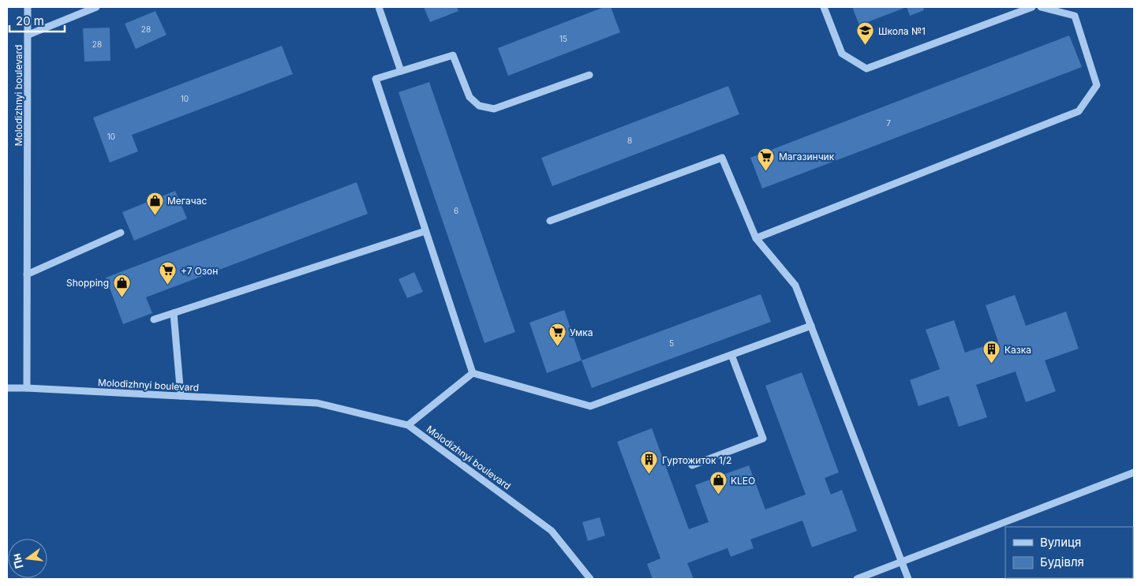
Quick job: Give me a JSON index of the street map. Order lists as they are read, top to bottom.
{
  "streets": {
    "street": ["Molodizhnyi boulevard"]
  },
  "places": {
    "school or university": ["Школа №1"],
    "supermarket": ["Магазинчик", "+7 Озон", "Умка"],
    "shop": ["Мегачас", "Shopping", "KLEO"],
    "building": ["Казка", "Гуртожиток 1/2"]
  },
  "house_numbers": [
    "28",
    "15",
    "28",
    "10",
    "7",
    "10",
    "8",
    "6",
    "5"
  ],
  "legend": ["Вулиця", "Будівля"],
  "scale_bar": "20 m",
  "north": "left"
}
